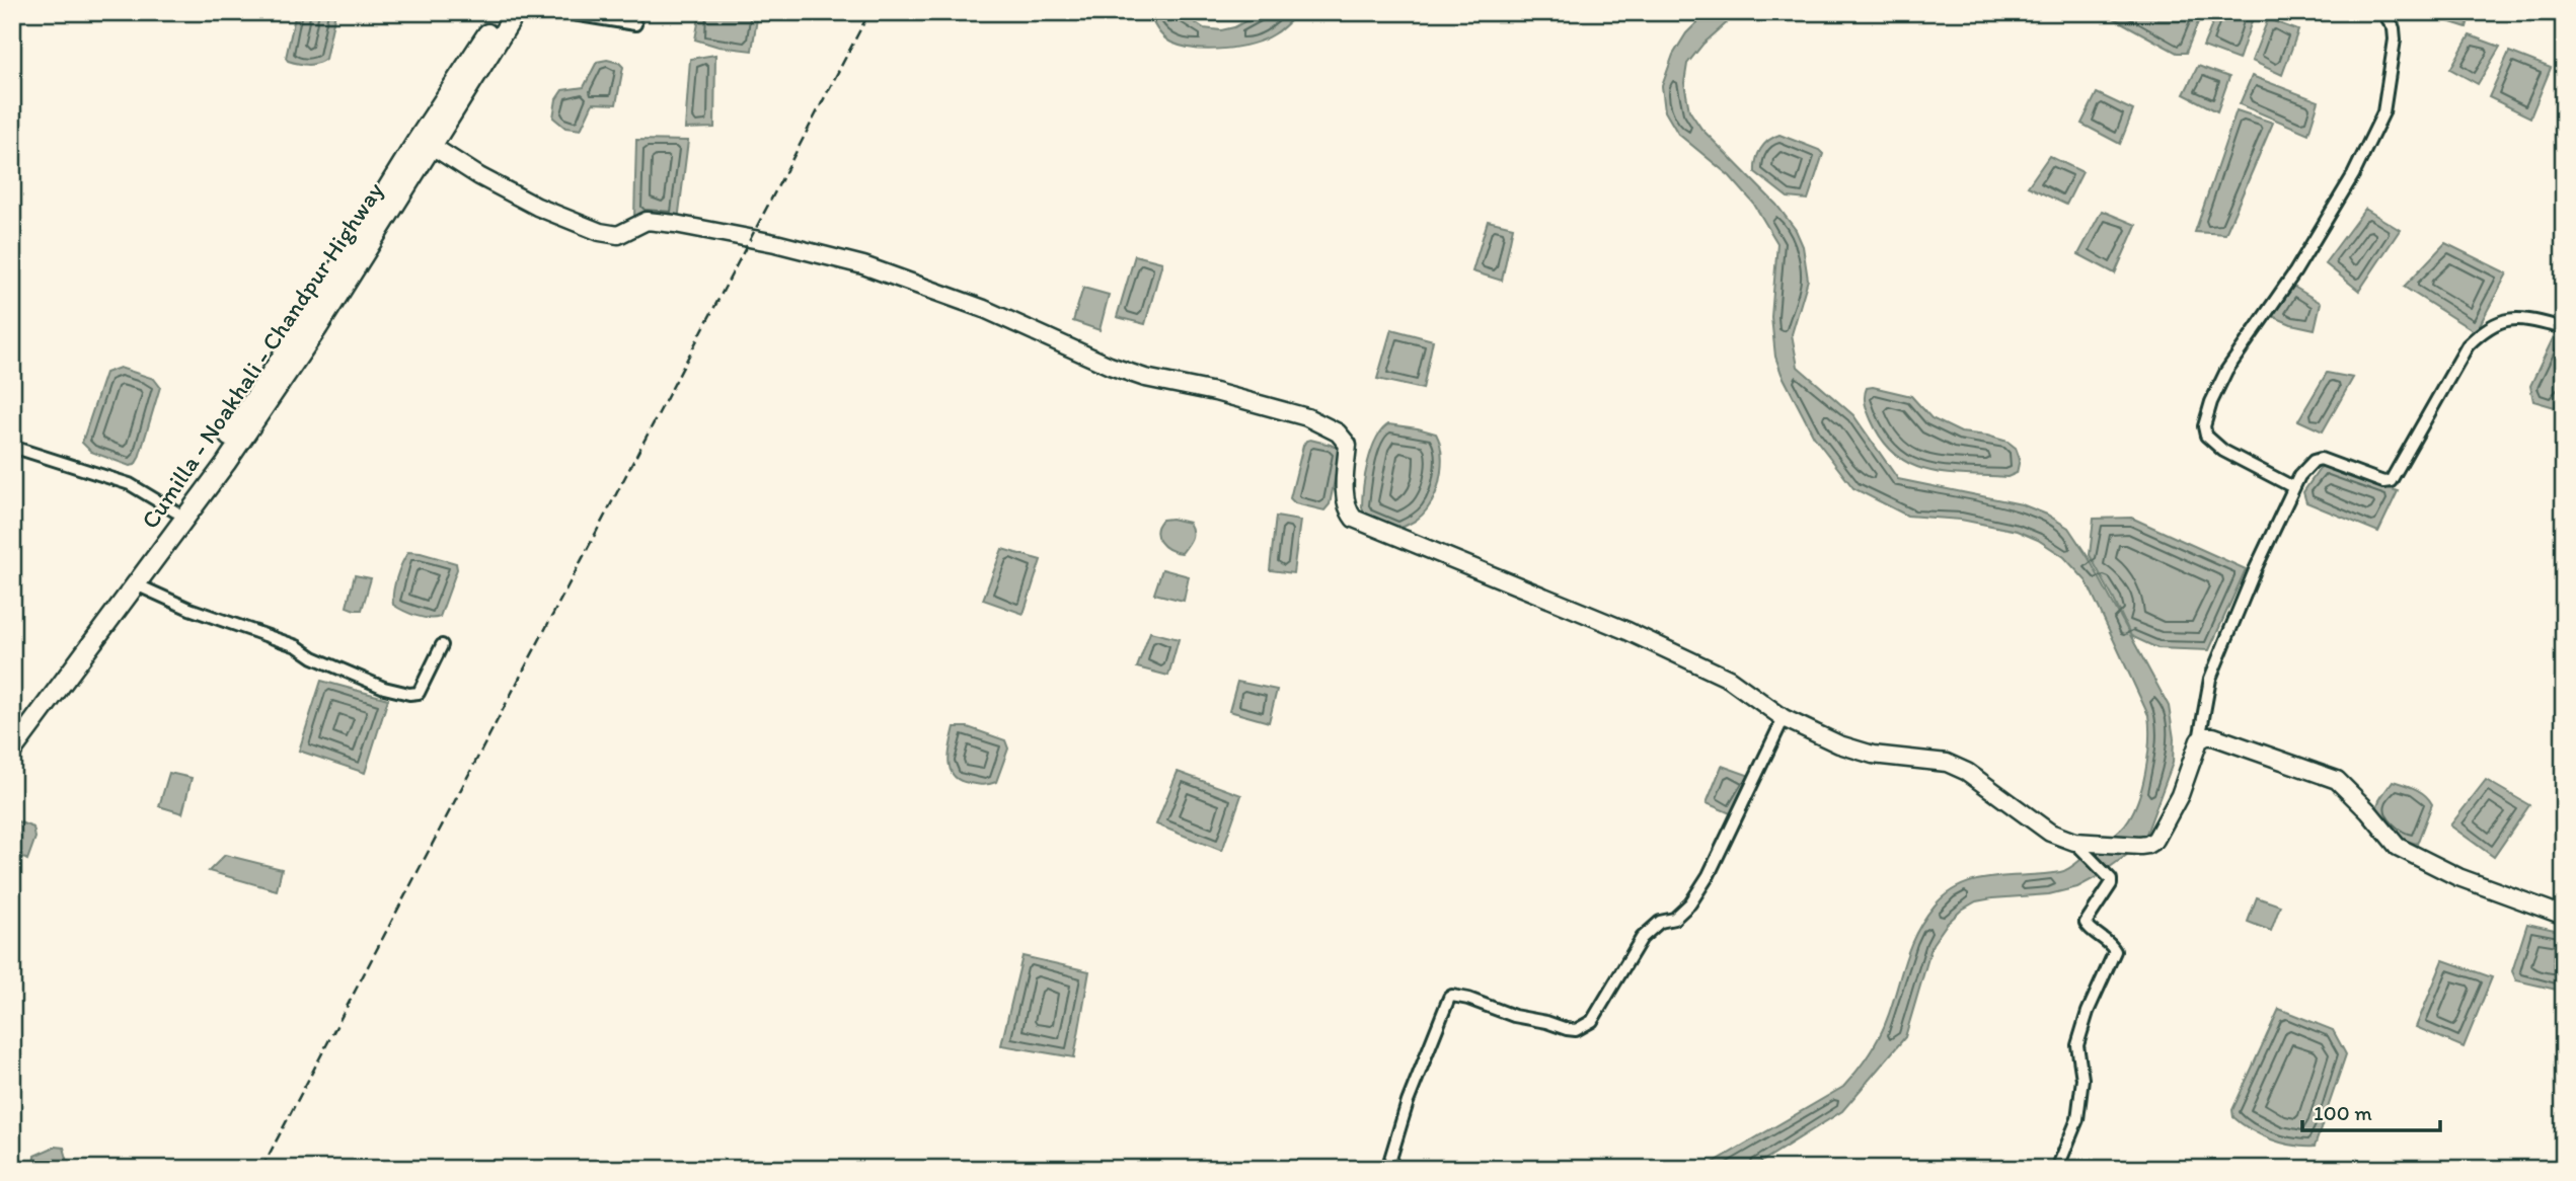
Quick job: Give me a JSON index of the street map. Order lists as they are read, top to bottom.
{
  "streets": {
    "main road": ["Cumilla - Noakhali - Chandpur Highway"]
  },
  "scale_bar": "100 m"
}
